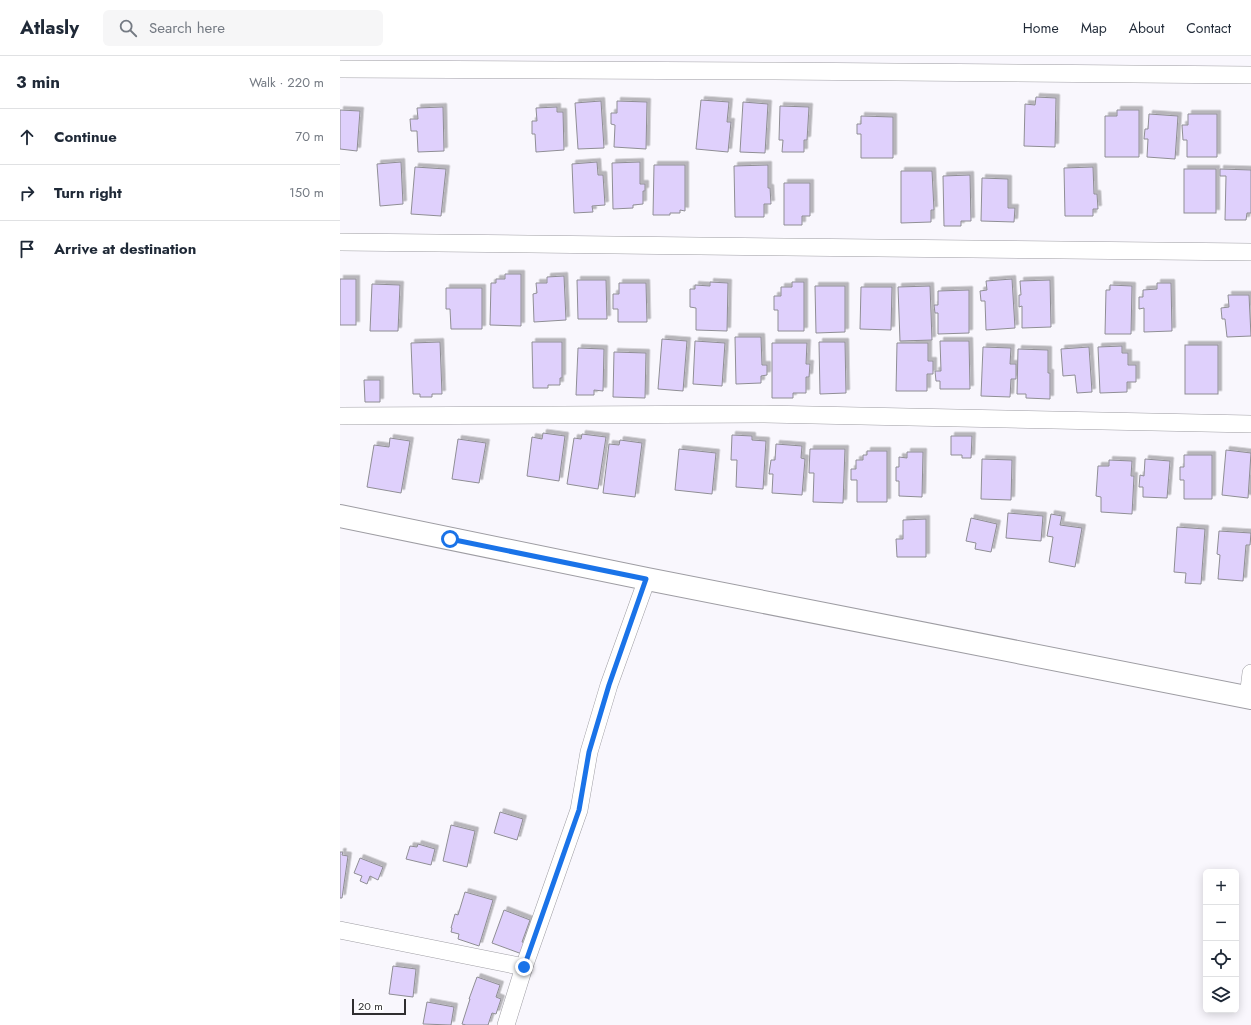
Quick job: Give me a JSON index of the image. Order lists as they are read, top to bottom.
{
  "scale_bar": "20 m",
  "page": {
    "header": "Atlasly",
    "search": "Search here",
    "nav": [
      "Home",
      "Map",
      "About",
      "Contact"
    ],
    "heading": ["3 min", "Walk · 220 m"],
    "list": [
      ["Continue", "70 m"],
      ["Turn right", "150 m"],
      "Arrive at destination"
    ],
    "map_buttons": ["+", "−"],
    "scale": "20 m"
  }
}
